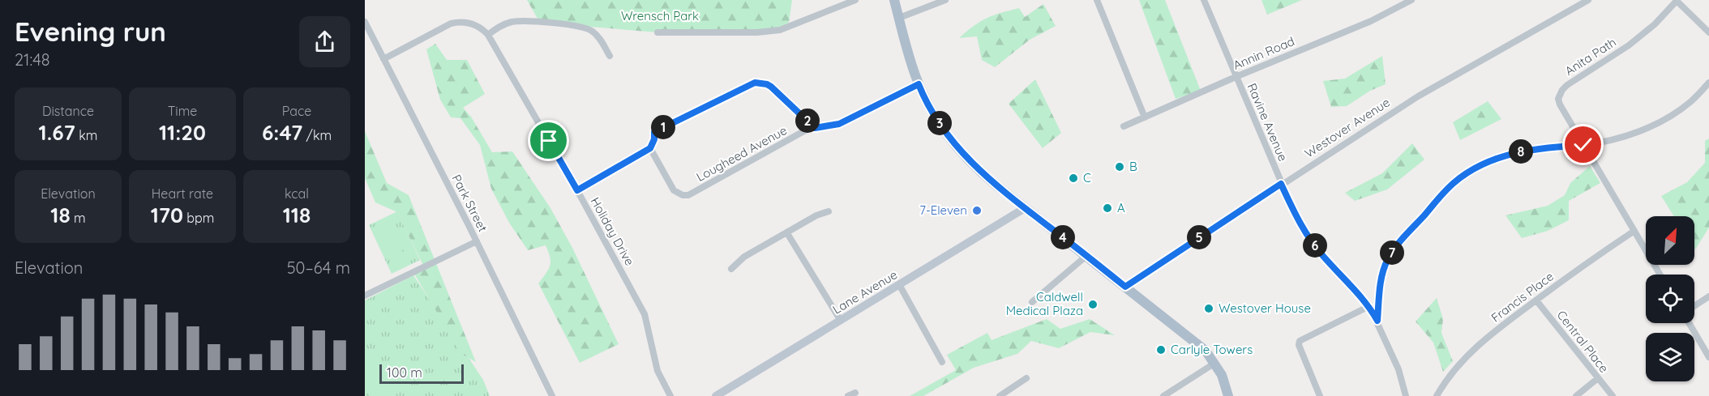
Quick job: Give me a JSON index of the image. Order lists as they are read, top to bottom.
{
  "streets": {
    "street": [
      "Annin Road",
      "Anita Path",
      "Ravine Avenue",
      "Westover Avenue",
      "Lougheed Avenue",
      "Park Street",
      "Holiday Drive",
      "Lane Avenue",
      "Francis Place",
      "Central Place"
    ]
  },
  "crossings": [
    ["Annin Road", "Ravine Avenue"],
    ["Anita Path", "Francis Place"],
    ["Ravine Avenue", "Westover Avenue"],
    ["Francis Place", "Central Place"]
  ],
  "parks": ["Wrensch Park"],
  "places": [
    "B",
    "C",
    "A",
    "7-Eleven",
    "Caldwell Medical Plaza",
    "Westover House",
    "Carlyle Towers"
  ],
  "scale_bar": "100 m",
  "north": "top right",
  "page": {
    "heading": ["Evening run", "21:48"],
    "stats": [
      ["Distance", "1.67 km"],
      ["Time", "11:20"],
      ["Pace", "6:47 /km"],
      ["Elevation", "18 m"],
      ["Heart rate", "170 bpm"],
      ["kcal", "118"]
    ],
    "pins": [
      "2",
      "3",
      "1",
      "8",
      "4",
      "5",
      "6",
      "7"
    ],
    "chart": ["Elevation", "50–64 m"],
    "scale": "100 m"
  }
}
